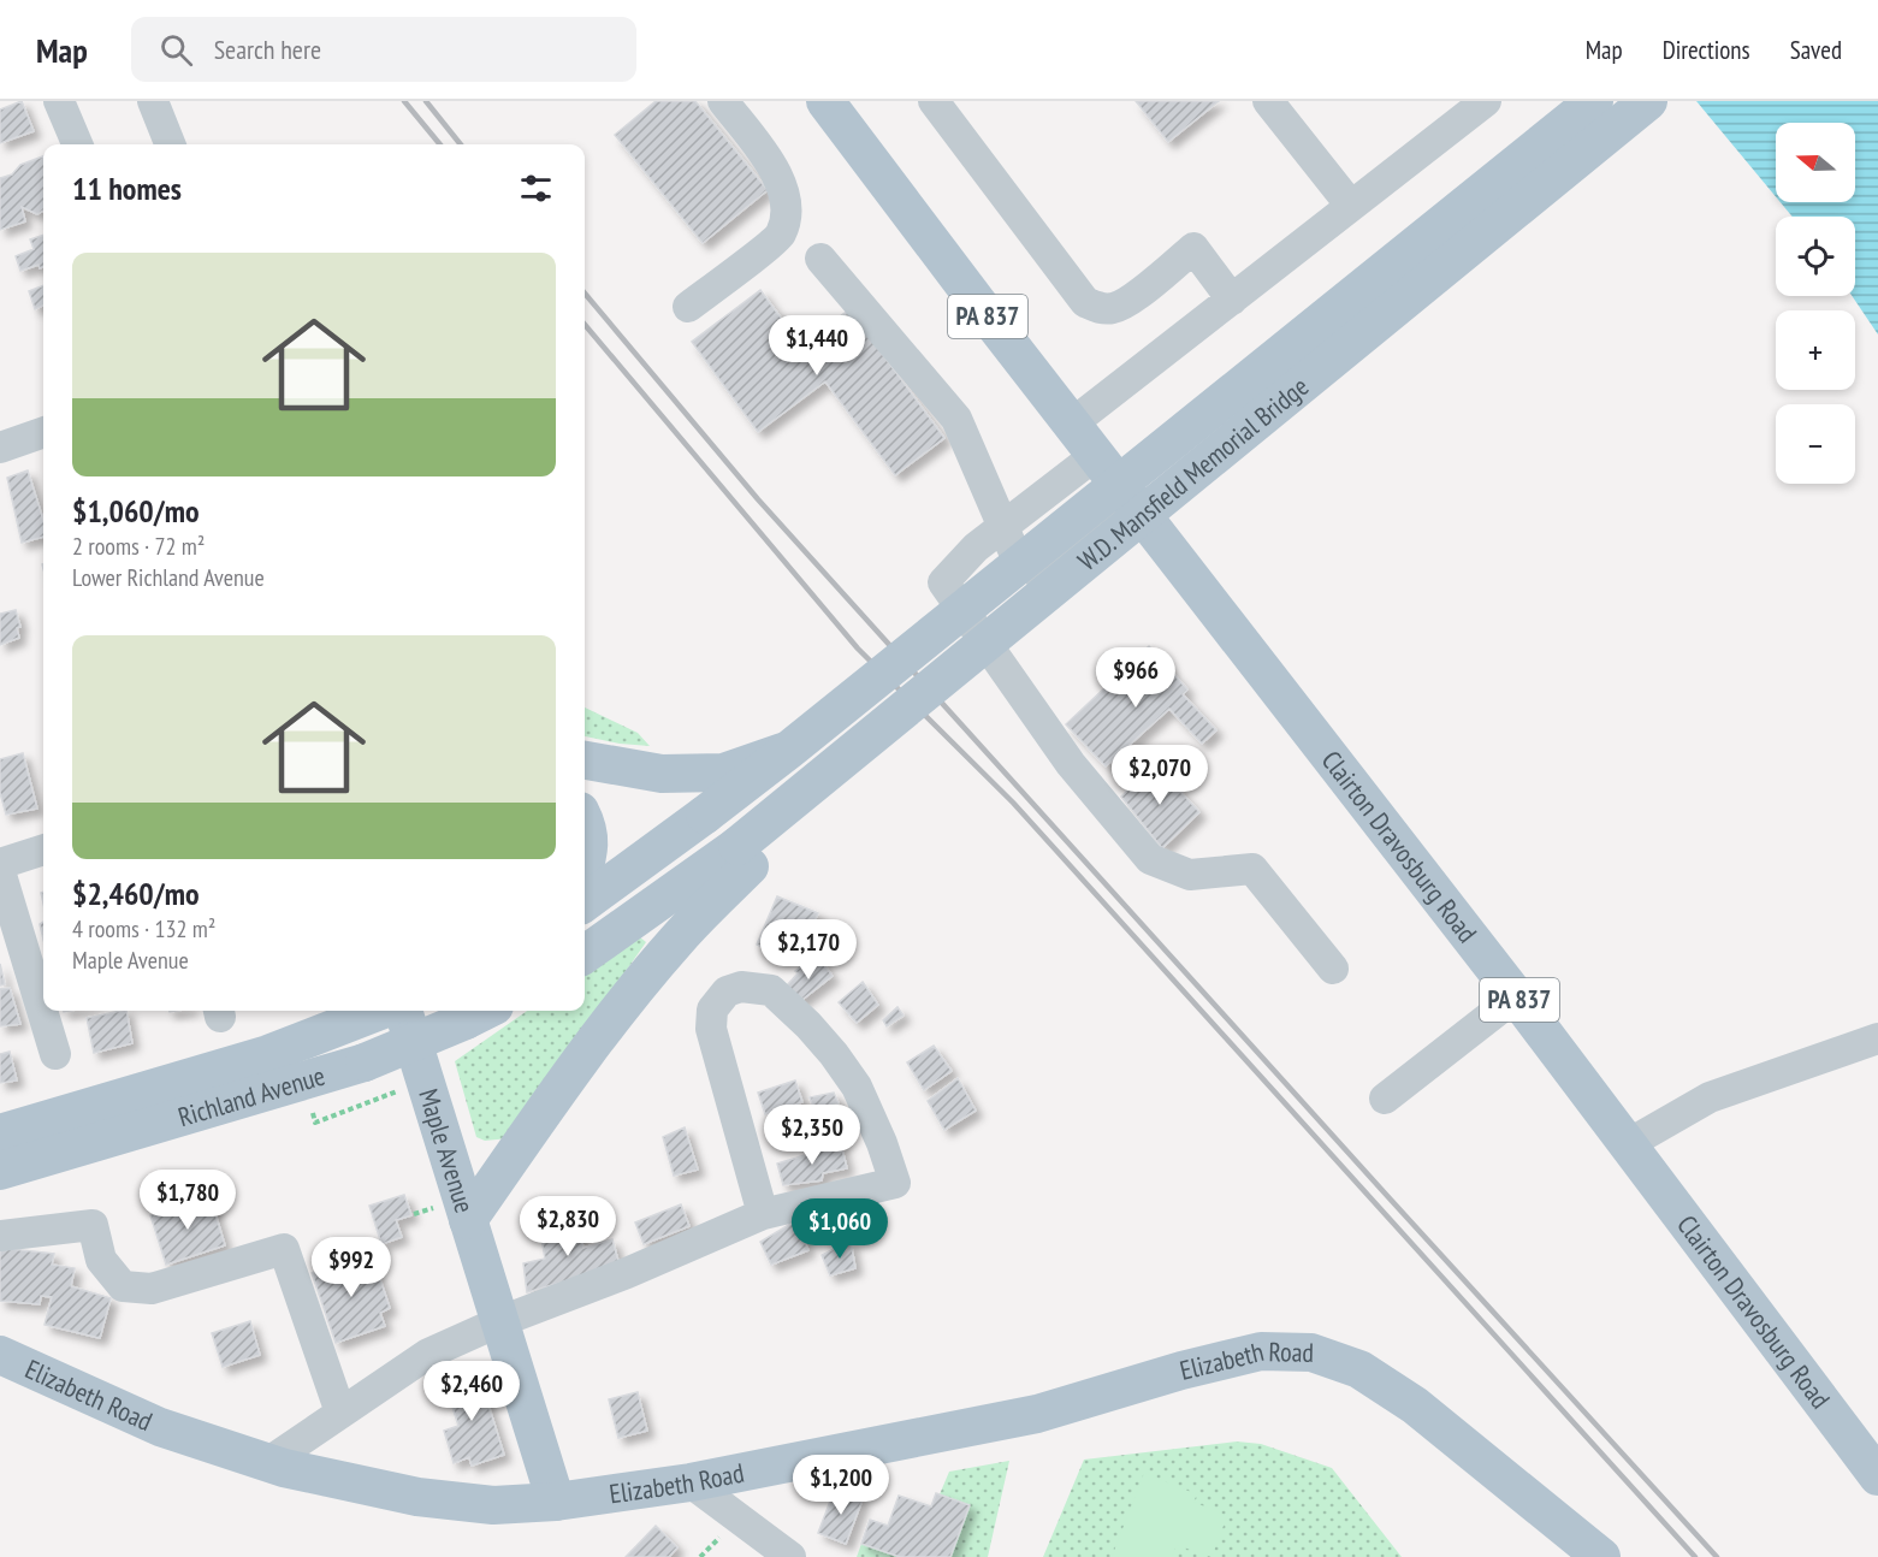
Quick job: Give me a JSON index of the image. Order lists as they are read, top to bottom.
{
  "streets": {
    "main road": [
      "PA 837",
      "W.D. Mansfield Memorial Bridge",
      "Clairton Dravosburg Road",
      "Richland Avenue",
      "Maple Avenue",
      "Elizabeth Road"
    ]
  },
  "crossings": [
    ["PA 837", "W.D. Mansfield Memorial Bridge"],
    ["PA 837", "Clairton Dravosburg Road"],
    ["W.D. Mansfield Memorial Bridge", "Clairton Dravosburg Road"],
    ["Maple Avenue", "Elizabeth Road"]
  ],
  "north": "left",
  "page": {
    "header": "Map",
    "search": "Search here",
    "nav": ["Map", "Directions", "Saved"],
    "map_buttons": ["+", "−"],
    "heading": "11 homes",
    "list": [
      {
        "name": "$1,060/mo",
        "note": "2 rooms · 72 m² · Lower Richland Avenue"
      },
      {
        "name": "$2,460/mo",
        "note": "4 rooms · 132 m² · Maple Avenue"
      }
    ],
    "price": [
      "$1,440",
      "$966",
      "$2,070",
      "$2,170",
      "$2,350",
      "$1,780",
      "$2,830",
      "$1,060",
      "$992",
      "$2,460",
      "$1,200"
    ]
  }
}
